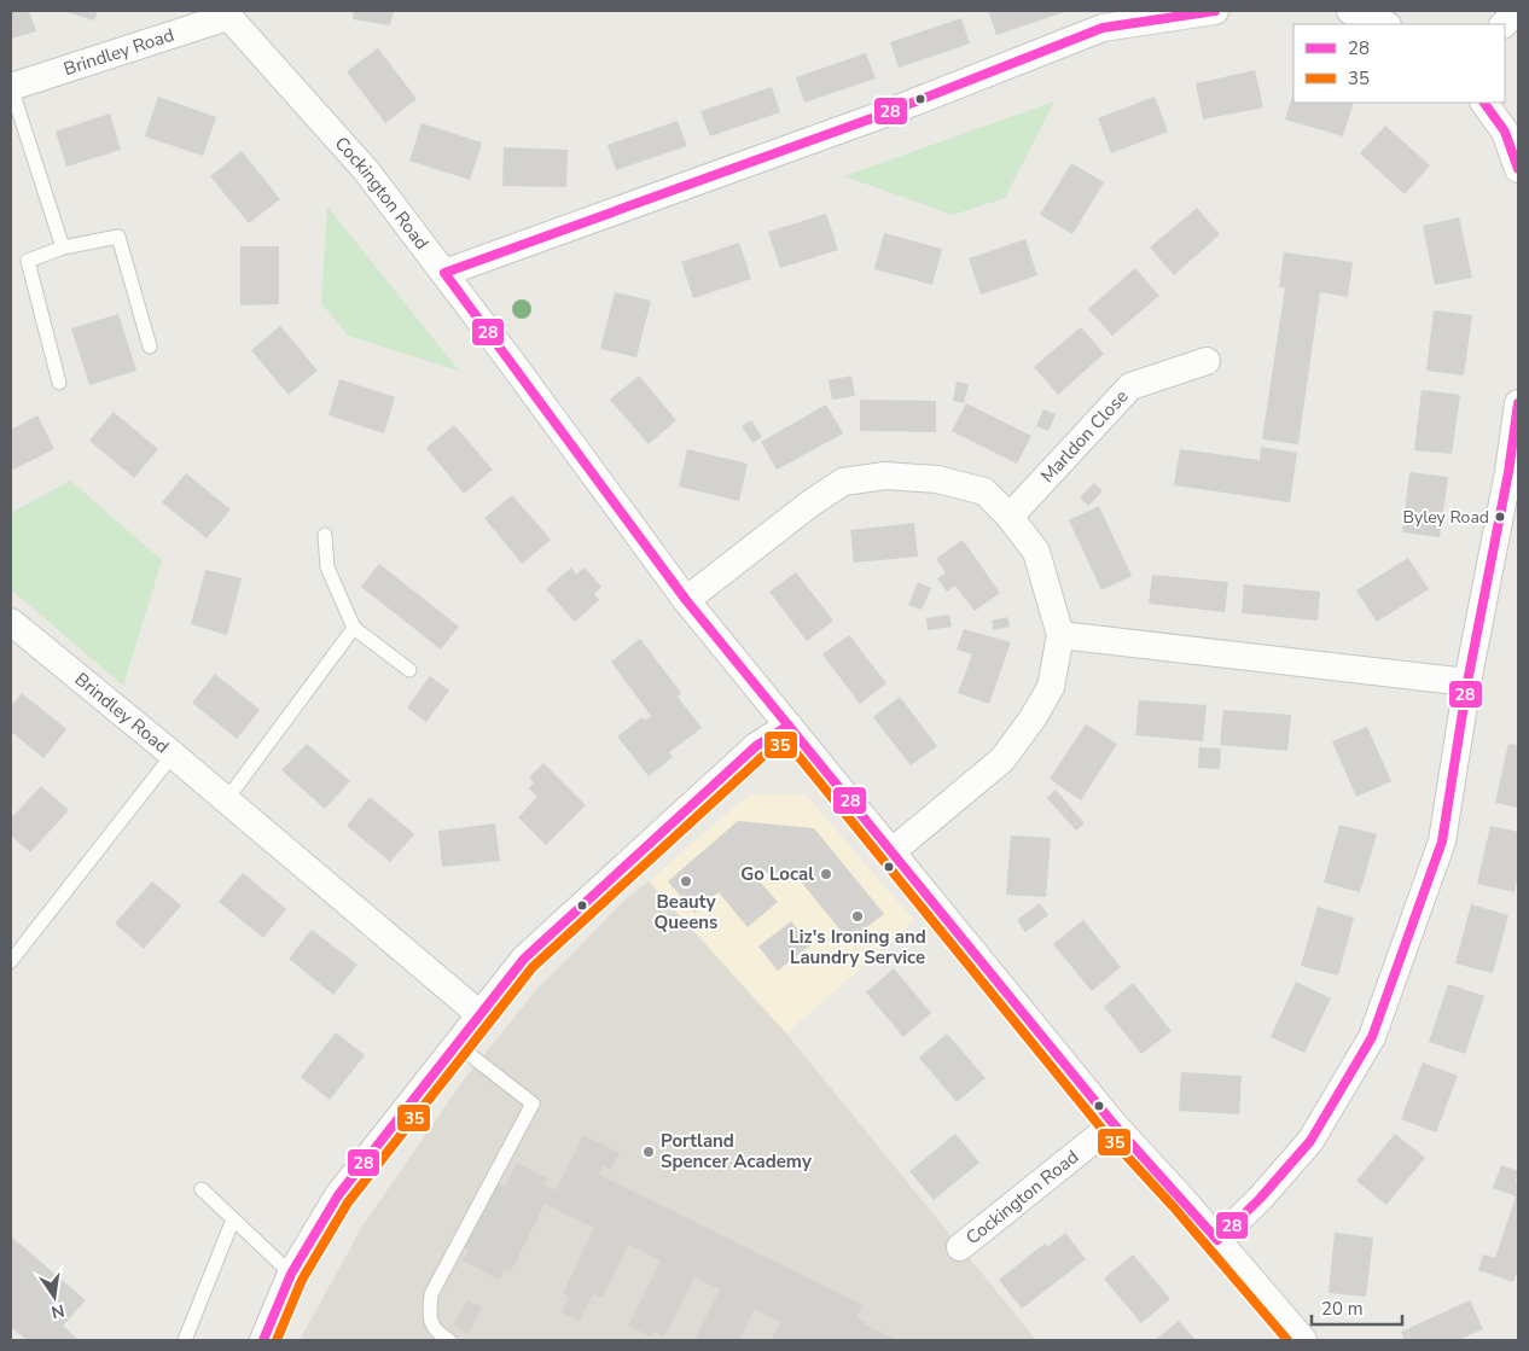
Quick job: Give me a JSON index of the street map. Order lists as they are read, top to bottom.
{
  "streets": {
    "street": ["Brindley Road", "Cockington Road", "Marldon Close"]
  },
  "crossings": [
    ["Brindley Road", "Cockington Road"]
  ],
  "places": [
    "Byley Road",
    "Go Local",
    "Beauty Queens",
    "Liz's Ironing and Laundry Service",
    "Portland Spencer Academy"
  ],
  "lines": ["transit line 28", "transit line 35"],
  "legend": ["28", "35"],
  "scale_bar": "20 m",
  "north": "bottom"
}
